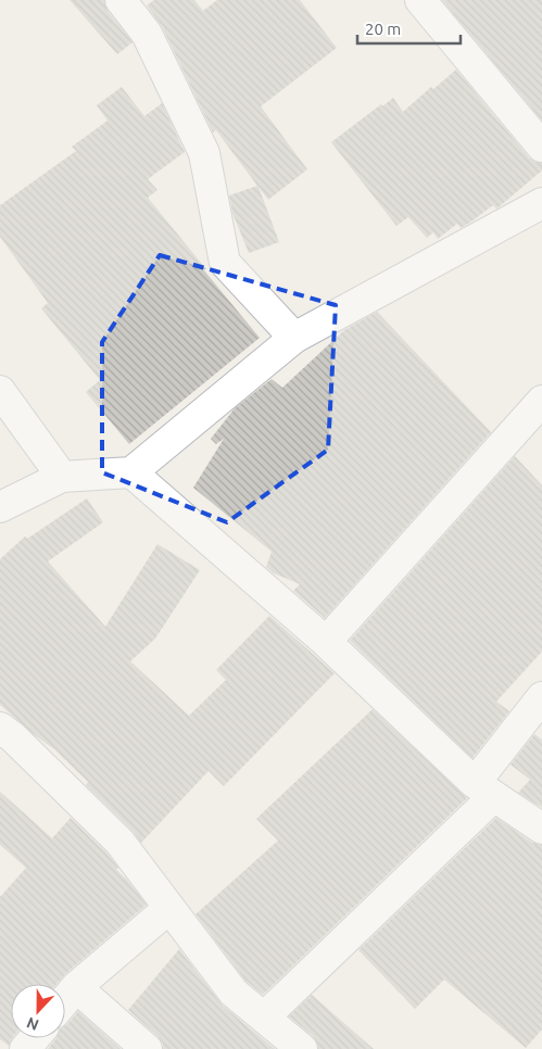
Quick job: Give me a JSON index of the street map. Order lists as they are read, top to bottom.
{
  "scale_bar": "20 m",
  "north": "bottom"
}
